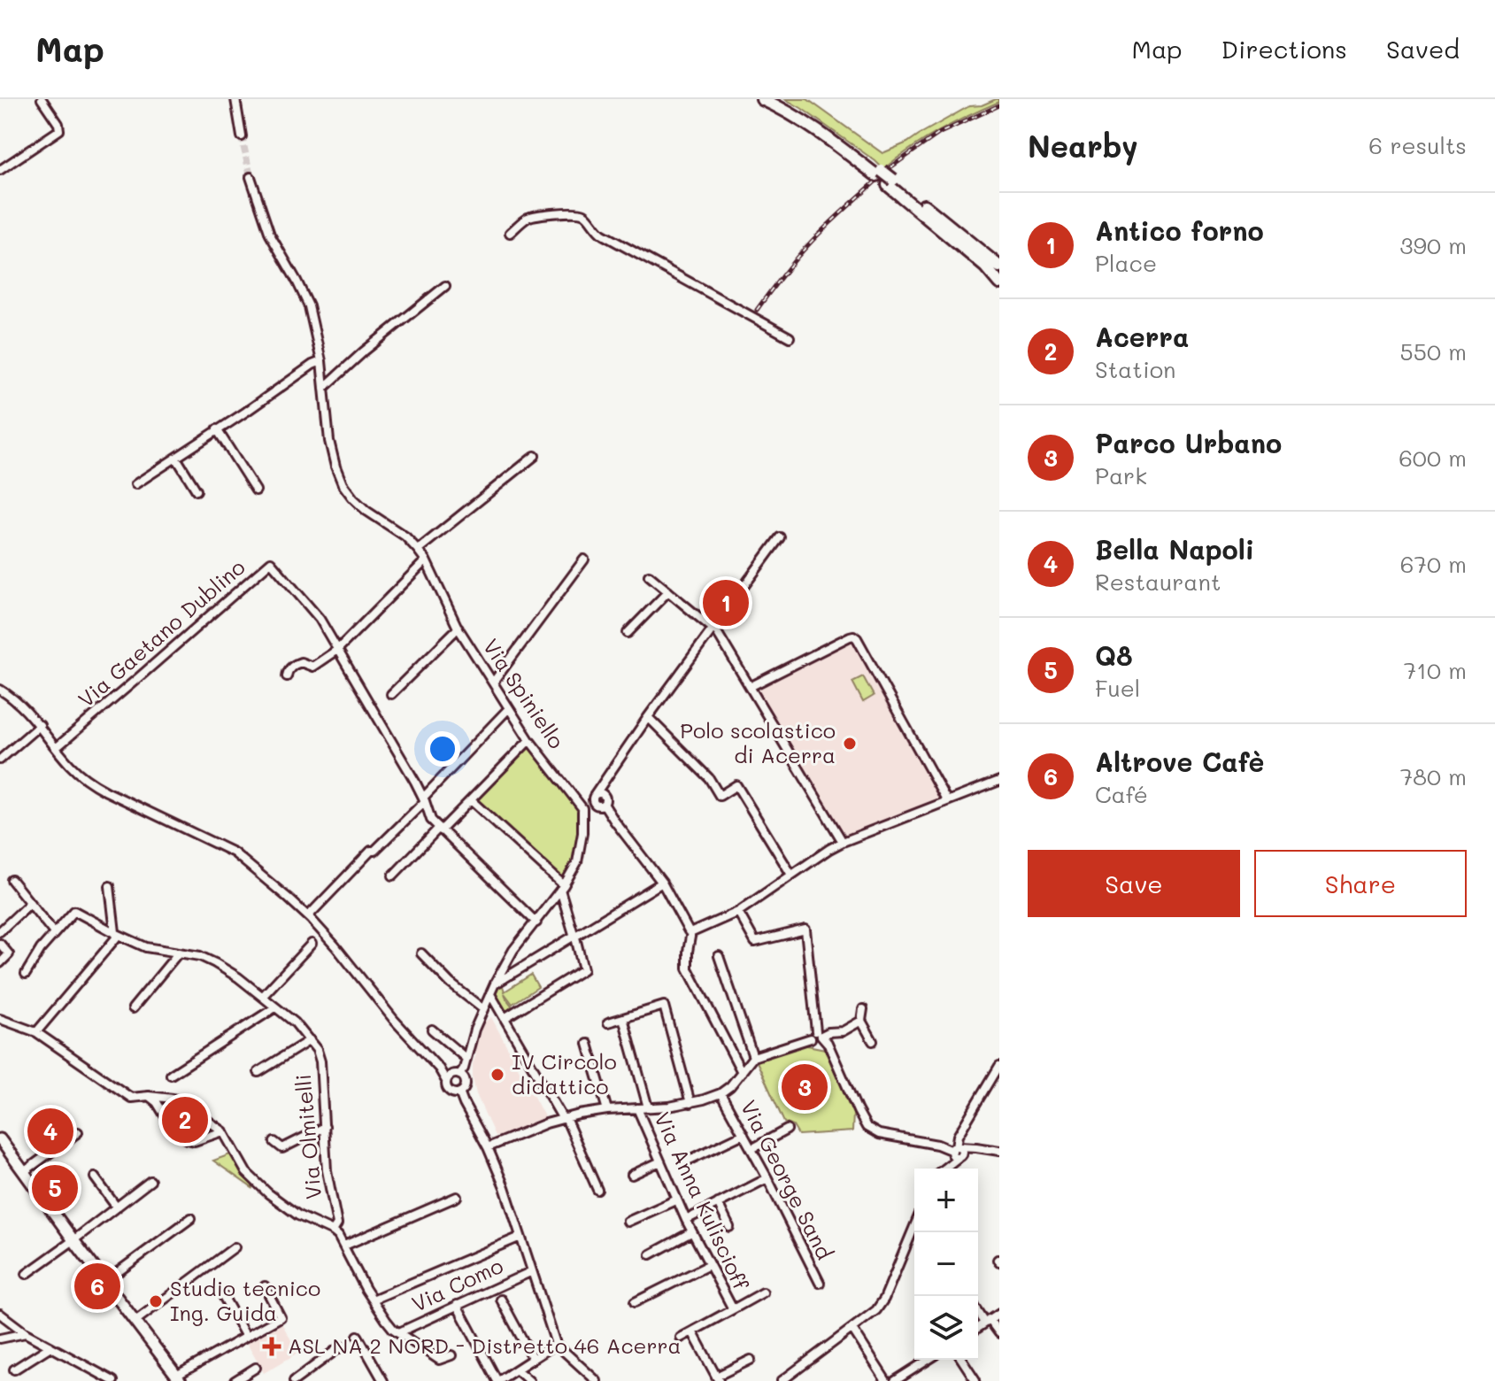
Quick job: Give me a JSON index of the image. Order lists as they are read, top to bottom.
{
  "streets": {
    "street": [
      "Via Gaetano Dublino",
      "Via Spiniello",
      "Via Olmitelli",
      "Via George Sand",
      "Via Anna Kuliscioff",
      "Via Como"
    ]
  },
  "crossings": [
    ["Via George Sand", "Via Anna Kuliscioff"]
  ],
  "places": {
    "other": ["Polo scolastico di Acerra", "IV Circolo didattico", "Studio tecnico Ing. Guida"],
    "health": ["ASL NA 2 NORD - Distretto 46 Acerra"]
  },
  "page": {
    "header": "Map",
    "nav": ["Map", "Directions", "Saved"],
    "heading": ["Nearby", "6 results"],
    "list": [
      {
        "mark": "1",
        "name": "Antico forno",
        "note": "Place",
        "value": "390 m"
      },
      {
        "mark": "2",
        "name": "Acerra",
        "note": "Station",
        "value": "550 m"
      },
      {
        "mark": "3",
        "name": "Parco Urbano",
        "note": "Park",
        "value": "600 m"
      },
      {
        "mark": "4",
        "name": "Bella Napoli",
        "note": "Restaurant",
        "value": "670 m"
      },
      {
        "mark": "5",
        "name": "Q8",
        "note": "Fuel",
        "value": "710 m"
      },
      {
        "mark": "6",
        "name": "Altrove Cafè",
        "note": "Café",
        "value": "780 m"
      }
    ],
    "pins": [
      "1",
      "3",
      "2",
      "4",
      "5",
      "6"
    ],
    "buttons": ["Save", "Share"],
    "map_buttons": ["+", "−"]
  }
}
